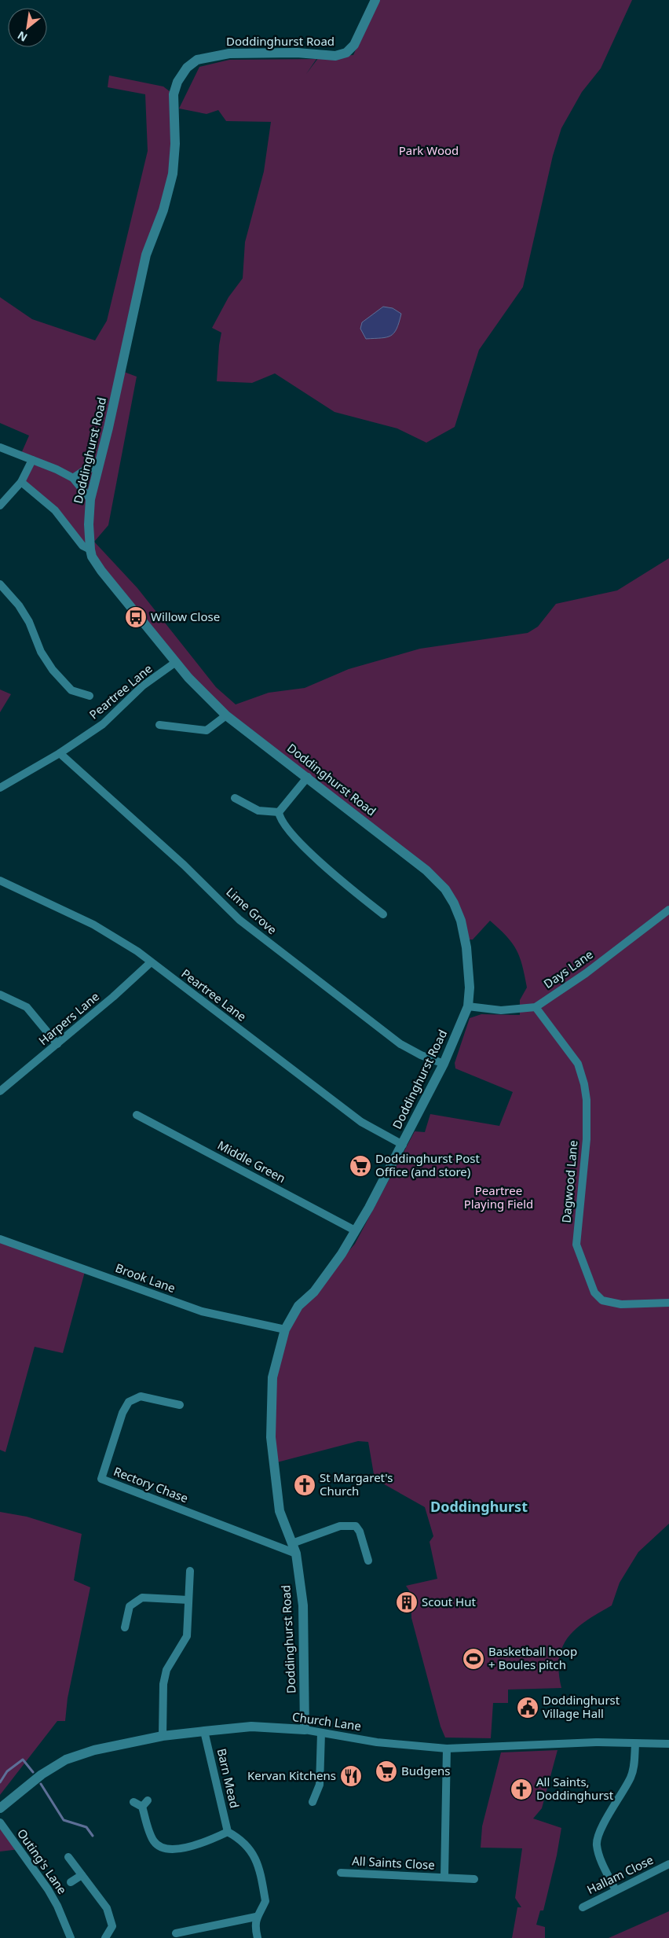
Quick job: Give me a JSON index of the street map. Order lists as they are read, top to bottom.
{
  "streets": {
    "street": [
      "Doddinghurst Road",
      "Peartree Lane",
      "Lime Grove",
      "Days Lane",
      "Harpers Lane",
      "Middle Green",
      "Dagwood Lane",
      "Brook Lane",
      "Rectory Chase",
      "Church Lane",
      "Barn Mead",
      "Outing's Lane",
      "All Saints Close",
      "Hallam Close"
    ]
  },
  "crossings": [
    ["Doddinghurst Road", "Peartree Lane"],
    ["Doddinghurst Road", "Lime Grove"],
    ["Doddinghurst Road", "Days Lane"],
    ["Doddinghurst Road", "Middle Green"],
    ["Doddinghurst Road", "Brook Lane"],
    ["Doddinghurst Road", "Rectory Chase"],
    ["Doddinghurst Road", "Church Lane"],
    ["Peartree Lane", "Lime Grove"],
    ["Peartree Lane", "Harpers Lane"],
    ["Days Lane", "Dagwood Lane"],
    ["Church Lane", "Barn Mead"],
    ["Church Lane", "All Saints Close"]
  ],
  "districts": ["Doddinghurst"],
  "parks": ["Park Wood", "Peartree Playing Field"],
  "places": {
    "bus stop": ["Willow Close"],
    "supermarket": ["Doddinghurst Post Office (and store)", "Budgens"],
    "church": ["St Margaret's Church", "All Saints, Doddinghurst"],
    "building": ["Scout Hut"],
    "sports": ["Basketball hoop + Boules pitch"],
    "public building": ["Doddinghurst Village Hall"],
    "restaurant": ["Kervan Kitchens"]
  },
  "north": "bottom left"
}
